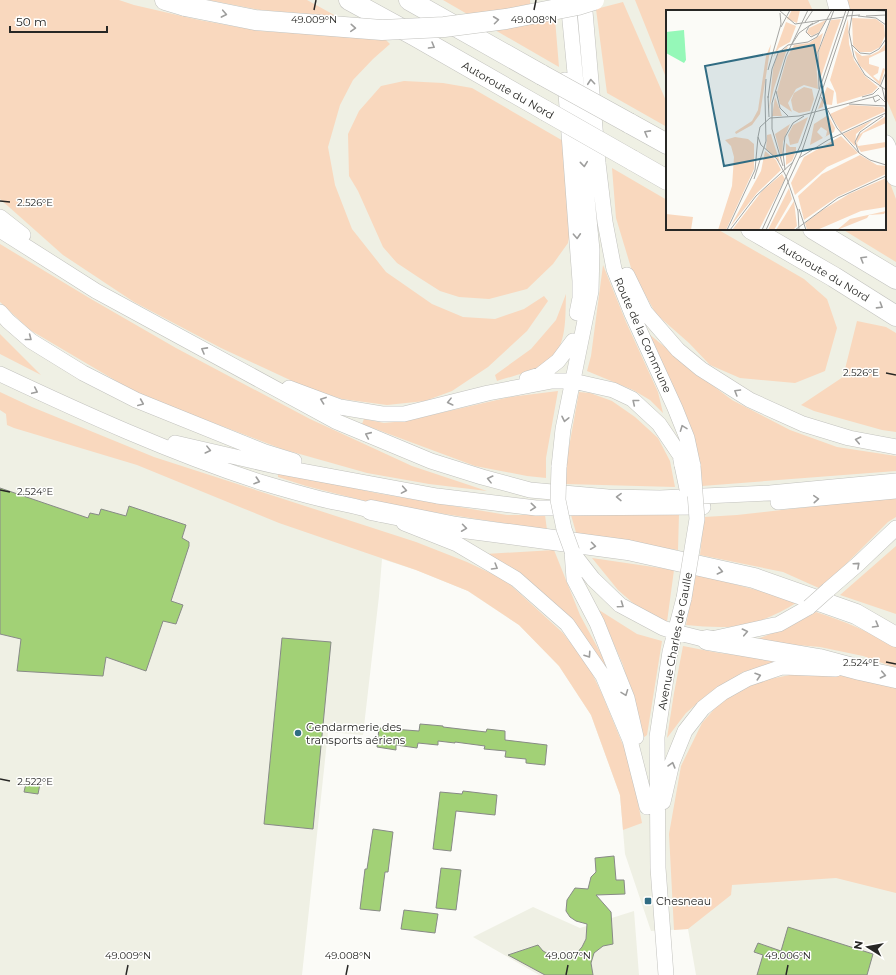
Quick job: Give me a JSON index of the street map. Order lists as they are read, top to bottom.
{
  "streets": {
    "highway": ["Autoroute du Nord"],
    "main road": ["Route de la Commune", "Avenue Charles de Gaulle"]
  },
  "crossings": [
    ["Route de la Commune", "Avenue Charles de Gaulle"]
  ],
  "places": {
    "other": ["Gendarmerie des transports aériens"],
    "transit": ["Chesneau"]
  },
  "scale_bar": "50 m",
  "north": "left",
  "coordinates": [
    "49.009°N",
    "49.008°N",
    "2.526°E",
    "2.524°E",
    "2.522°E",
    "49.007°N",
    "49.006°N"
  ]
}
